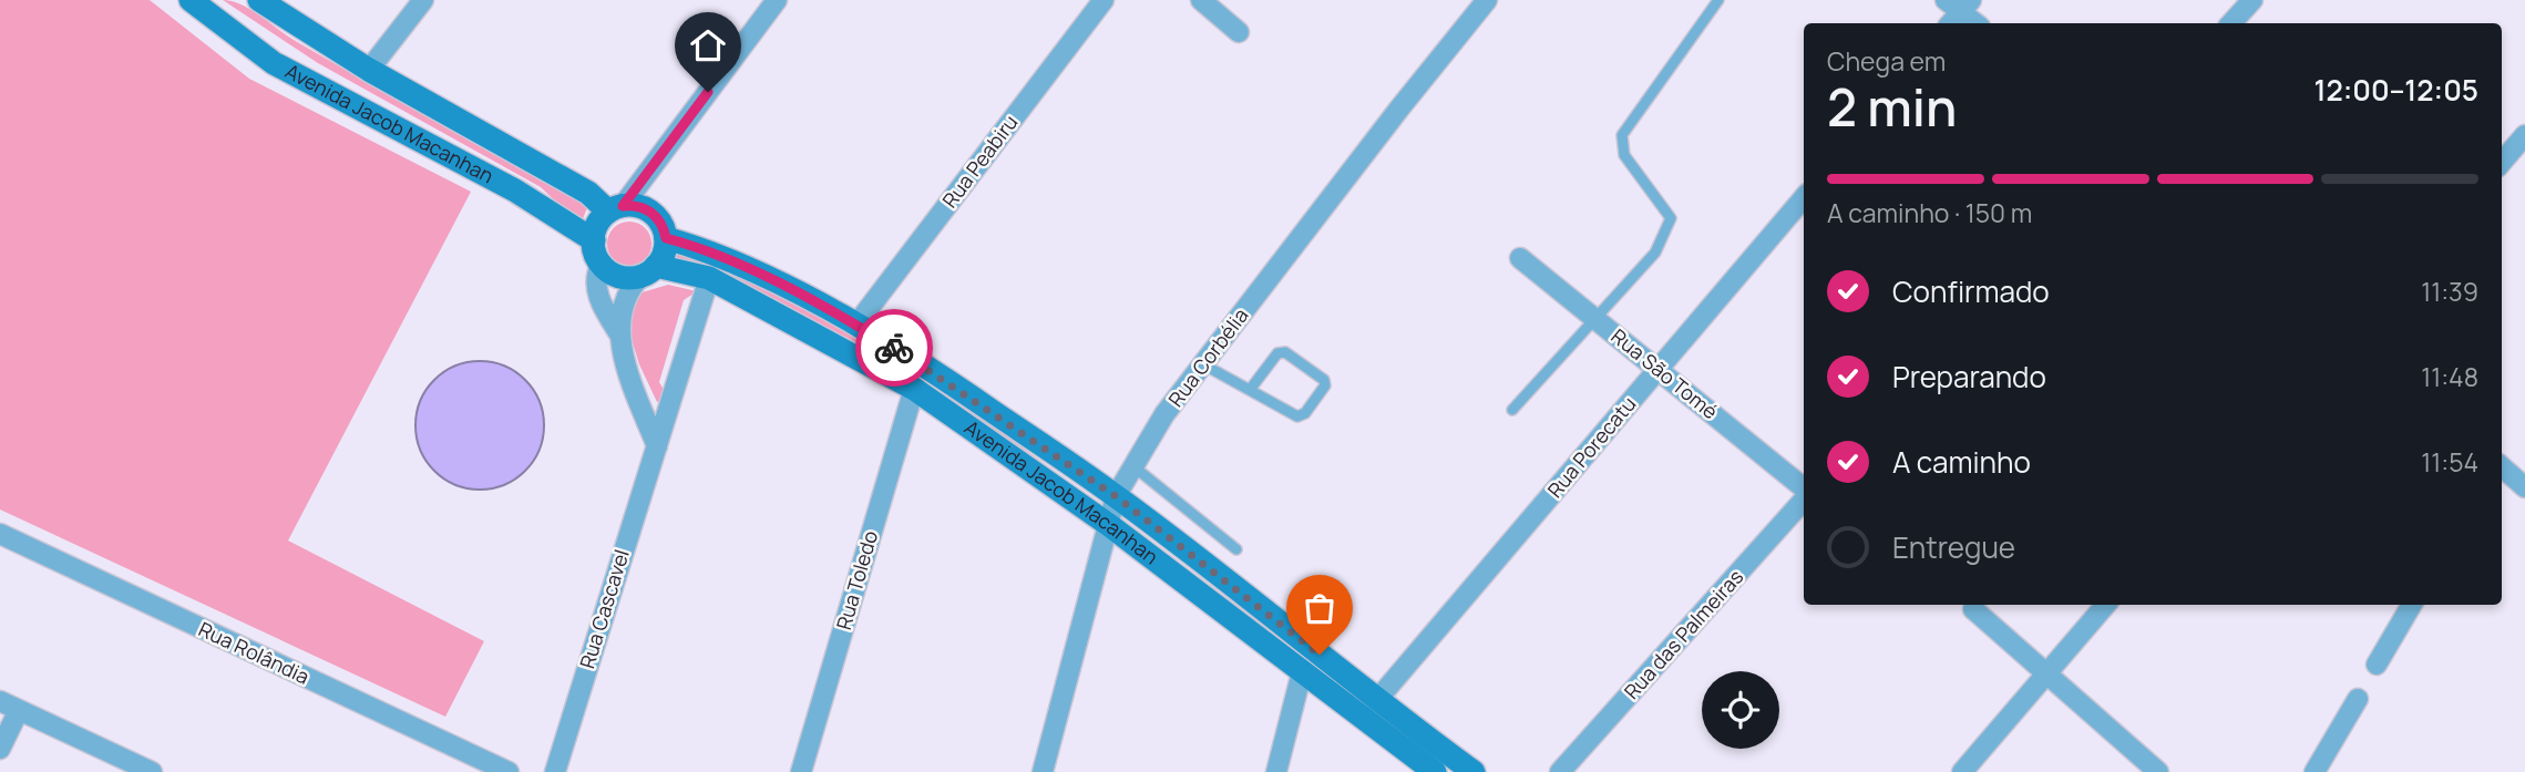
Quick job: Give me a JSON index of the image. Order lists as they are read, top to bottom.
{
  "streets": {
    "main road": ["Avenida Jacob Macanhan"],
    "street": [
      "Rua Peabiru",
      "Rua Corbélia",
      "Rua São Tomé",
      "Rua Porecatu",
      "Rua Toledo",
      "Rua Cascavel",
      "Rua das Palmeiras",
      "Rua Rolândia"
    ]
  },
  "crossings": [
    ["Avenida Jacob Macanhan", "Rua Peabiru"],
    ["Avenida Jacob Macanhan", "Rua Corbélia"],
    ["Avenida Jacob Macanhan", "Rua Porecatu"],
    ["Avenida Jacob Macanhan", "Rua Toledo"],
    ["Avenida Jacob Macanhan", "Rua Cascavel"],
    ["Rua São Tomé", "Rua Porecatu"]
  ],
  "page": {
    "heading": ["2 min", "Chega em", "12:00–12:05"],
    "bar": "A caminho · 150 m",
    "list": [
      ["Confirmado", "11:39"],
      ["Preparando", "11:48"],
      ["A caminho", "11:54"],
      "Entregue"
    ]
  }
}
